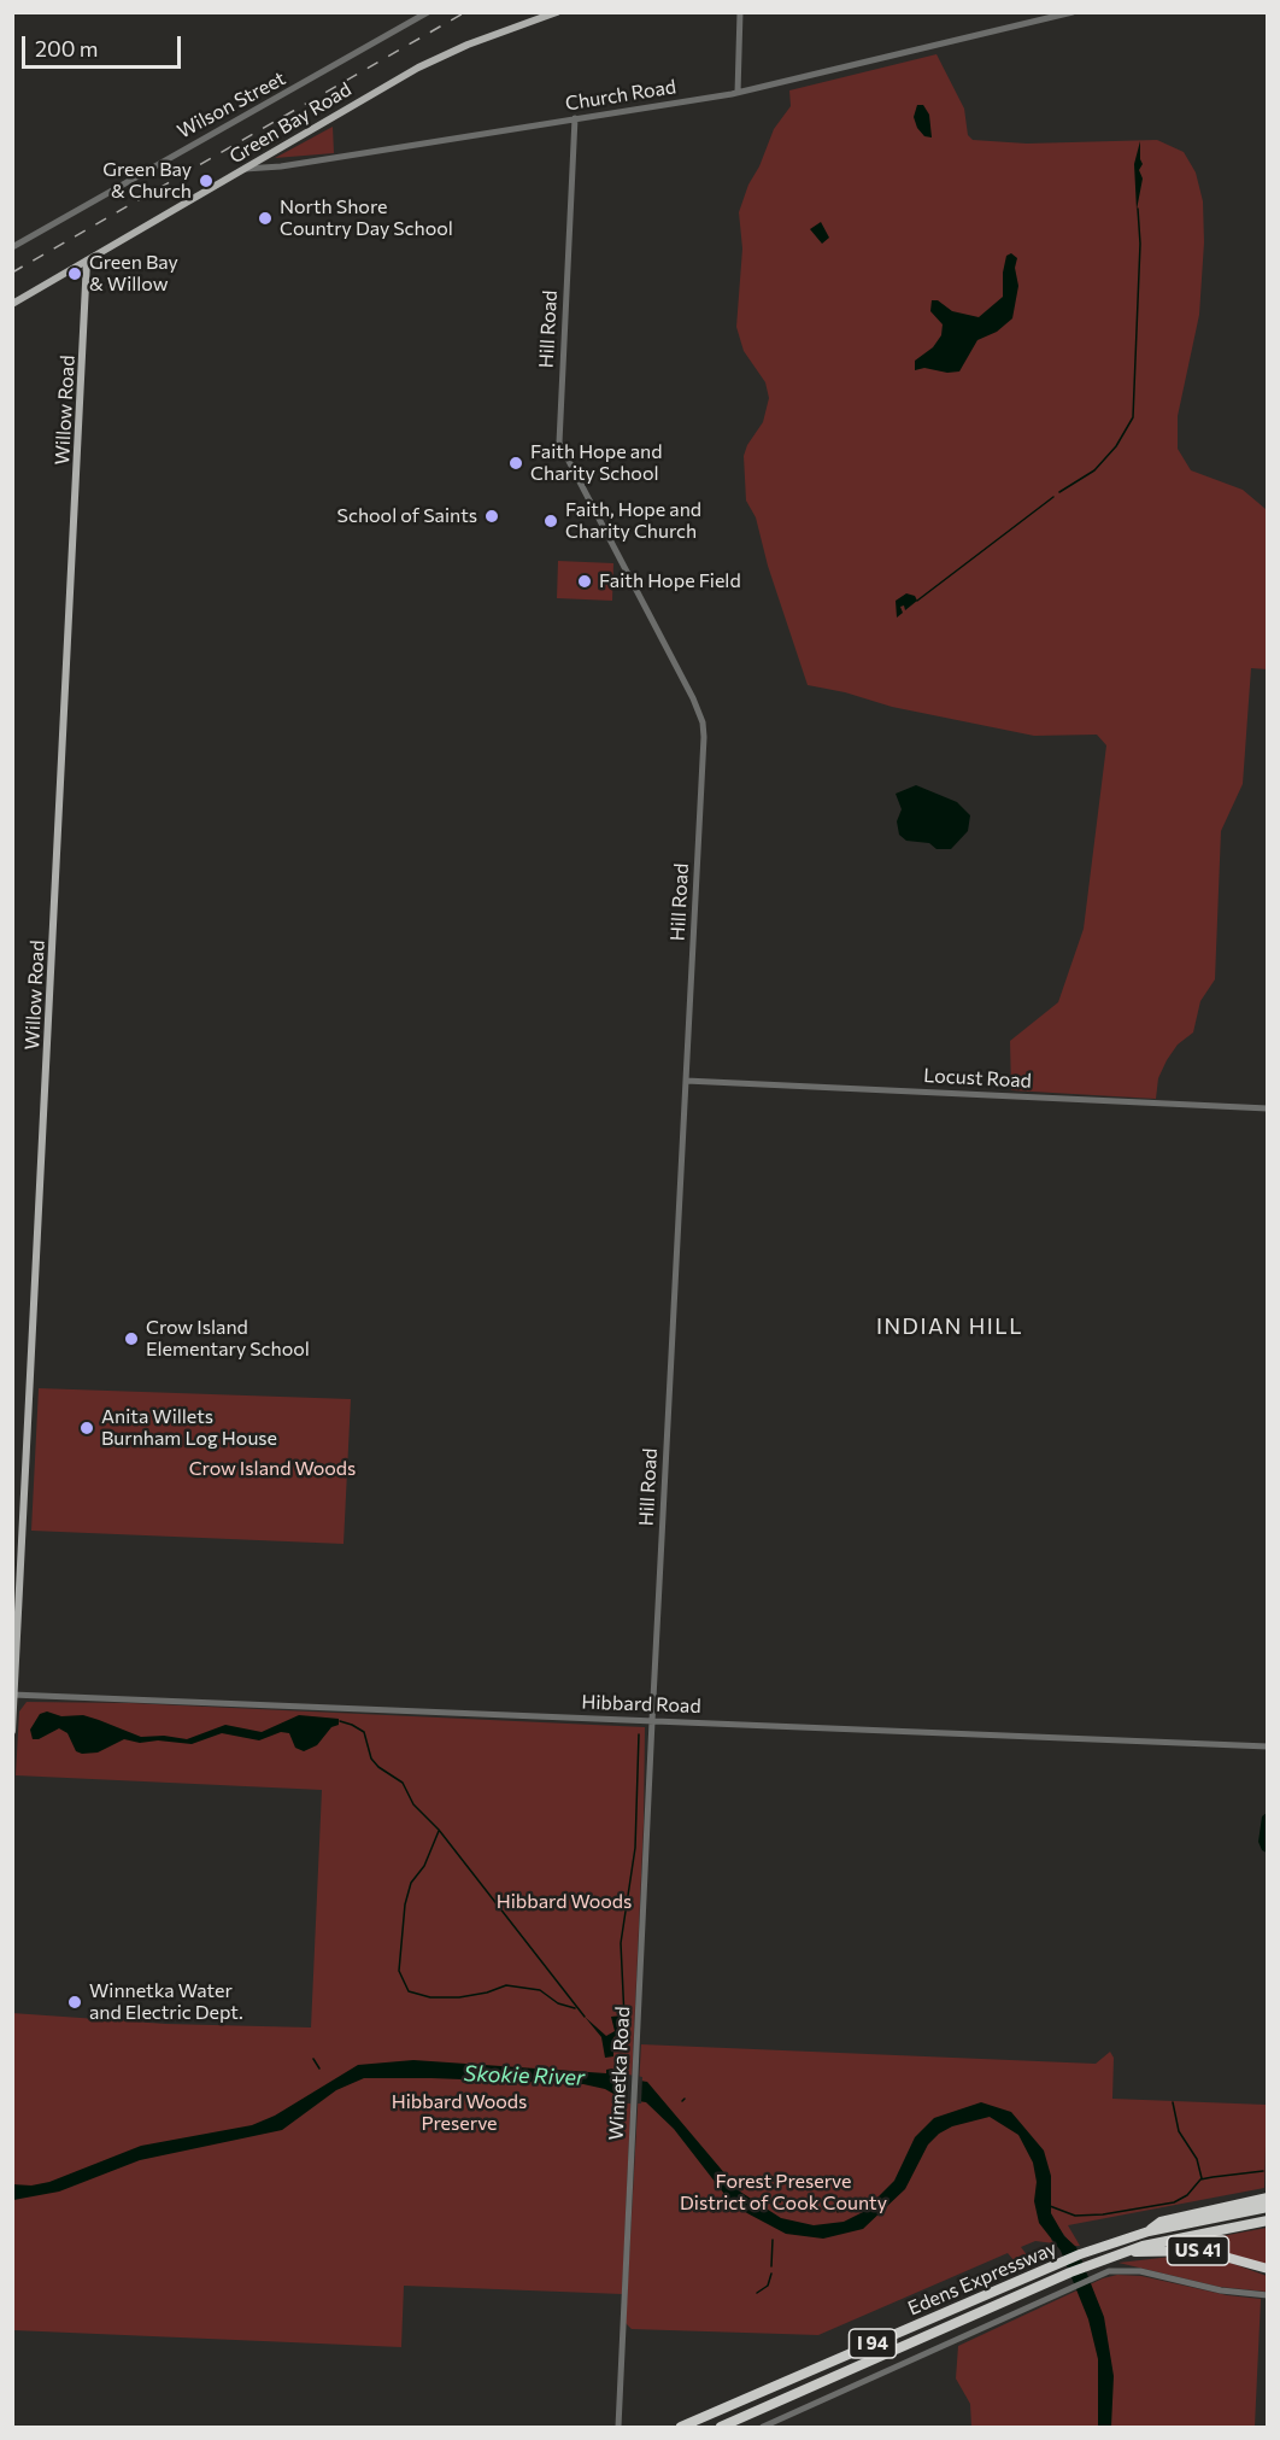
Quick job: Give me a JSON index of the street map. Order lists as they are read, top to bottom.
{
  "streets": {
    "highway": ["US 41", "Edens Expressway", "I 94"],
    "main road": ["Green Bay Road", "Willow Road"],
    "street": [
      "Church Road",
      "Wilson Street",
      "Hill Road",
      "Locust Road",
      "Hibbard Road",
      "Winnetka Road"
    ]
  },
  "crossings": [
    ["Church Road", "Green Bay Road"],
    ["Church Road", "Hill Road"],
    ["Green Bay Road", "Willow Road"],
    ["Hill Road", "Locust Road"],
    ["Hill Road", "Hibbard Road"],
    ["Hill Road", "Winnetka Road"],
    ["Willow Road", "Hibbard Road"],
    ["Hibbard Road", "Winnetka Road"],
    ["US 41", "Edens Expressway"]
  ],
  "districts": ["INDIAN HILL"],
  "water": ["Skokie River"],
  "parks": [
    "Crow Island Woods",
    "Hibbard Woods",
    "Hibbard Woods Preserve",
    "Forest Preserve District of Cook County"
  ],
  "places": [
    "Green Bay & Church",
    "North Shore Country Day School",
    "Green Bay & Willow",
    "Faith Hope and Charity School",
    "School of Saints",
    "Faith, Hope and Charity Church",
    "Faith Hope Field",
    "Crow Island Elementary School",
    "Anita Willets Burnham Log House",
    "Winnetka Water and Electric Dept."
  ],
  "scale_bar": "200 m"
}
